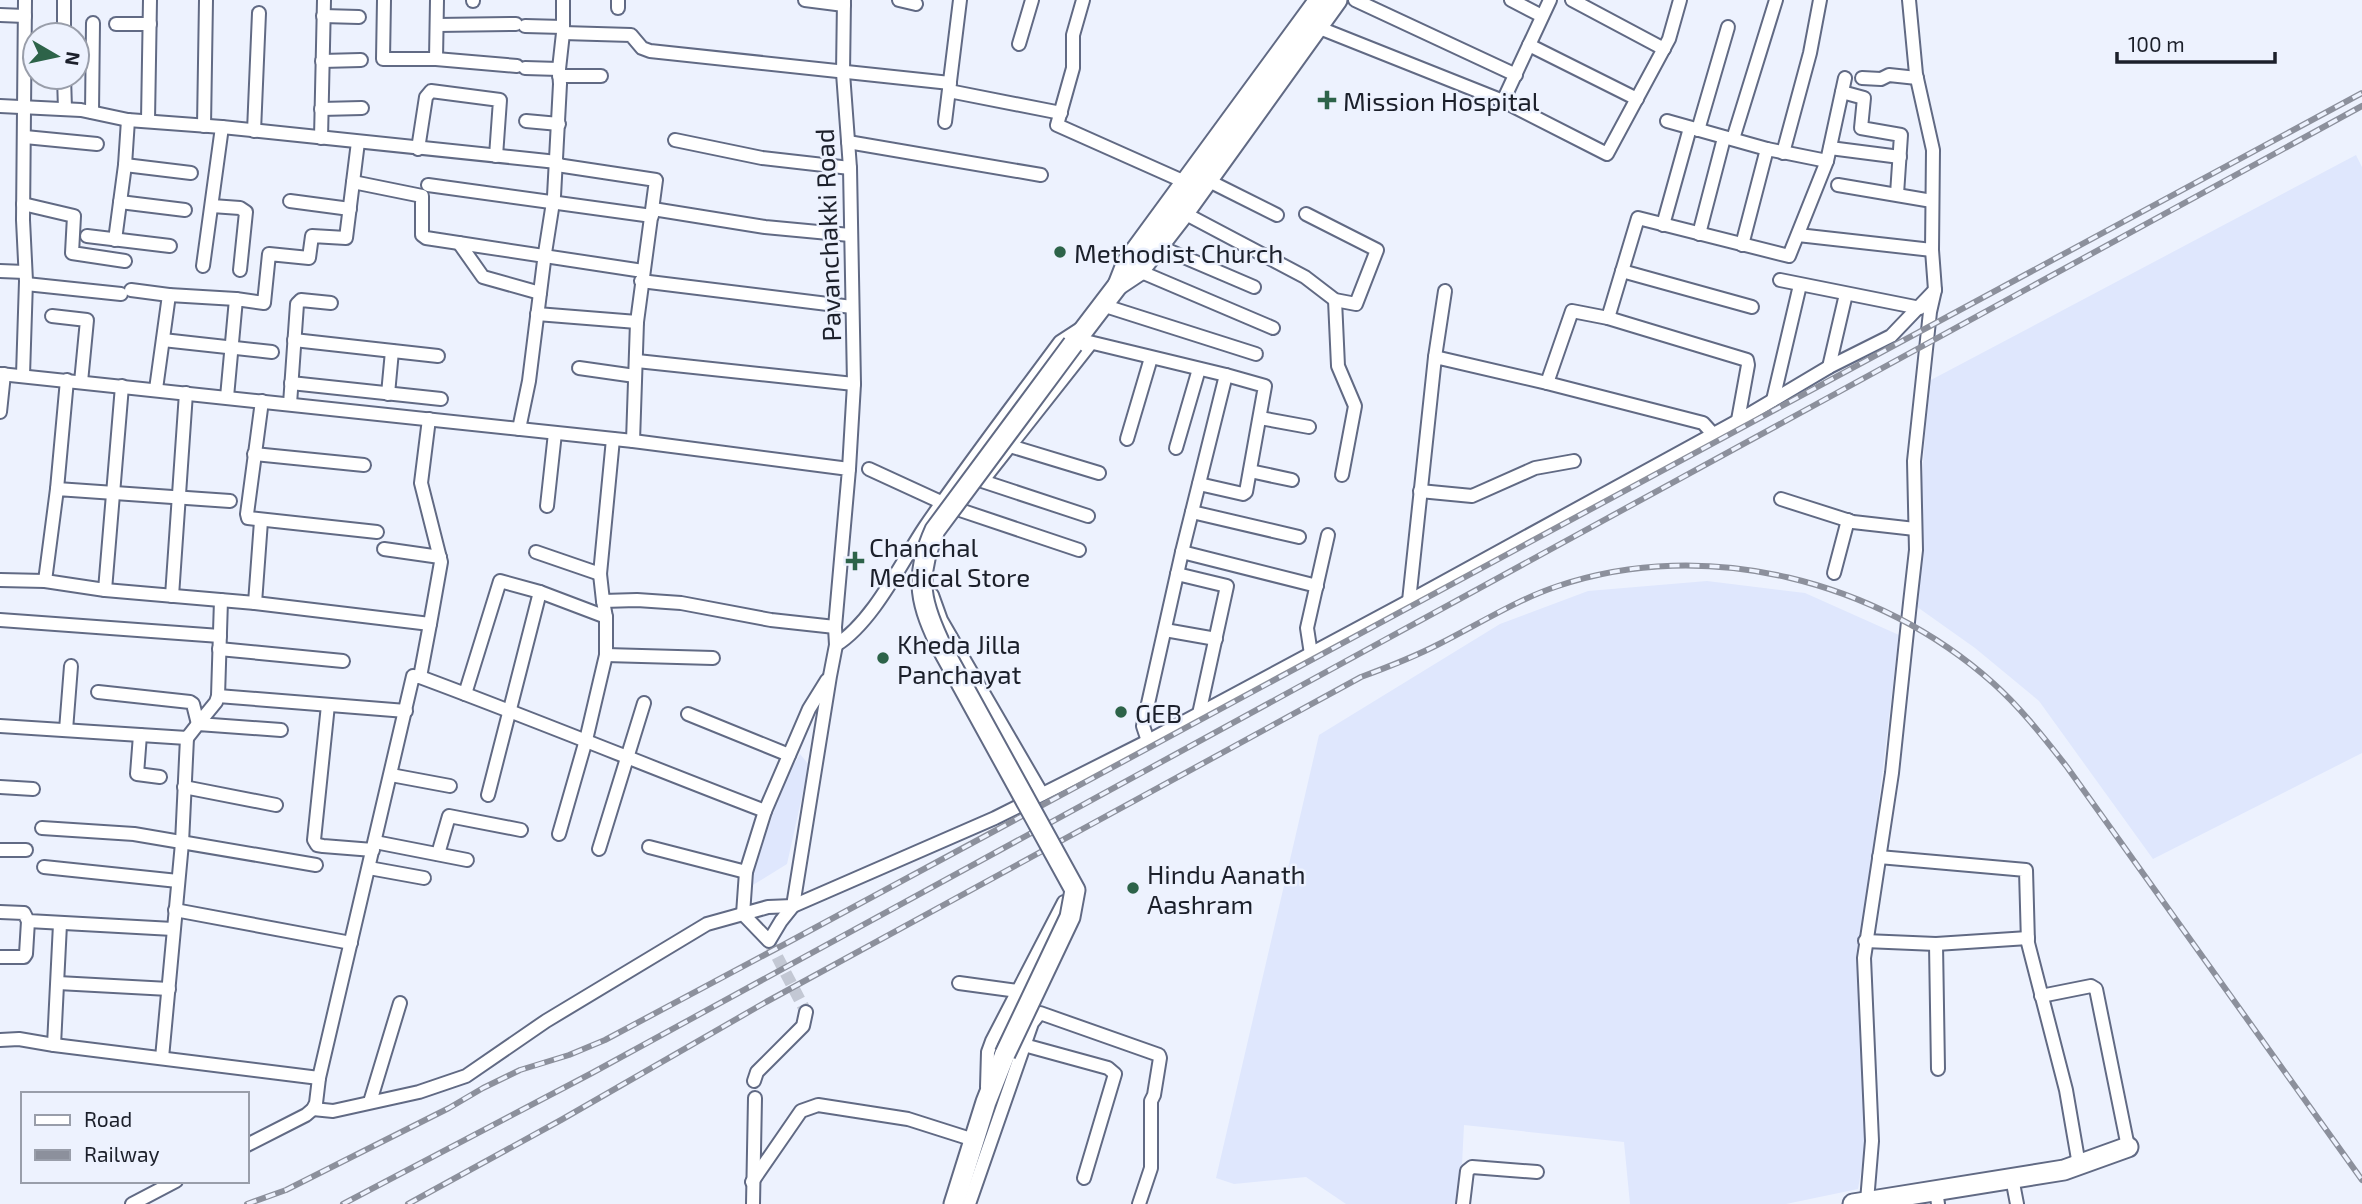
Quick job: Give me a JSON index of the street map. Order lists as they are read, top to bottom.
{
  "streets": {
    "street": ["Pavanchakki Road"]
  },
  "places": {
    "health": ["Mission Hospital", "Chanchal Medical Store"],
    "other": [
      "Methodist Church",
      "Kheda Jilla Panchayat",
      "GEB",
      "Hindu Aanath Aashram"
    ]
  },
  "legend": ["Road", "Railway"],
  "scale_bar": "100 m",
  "north": "right"
}
